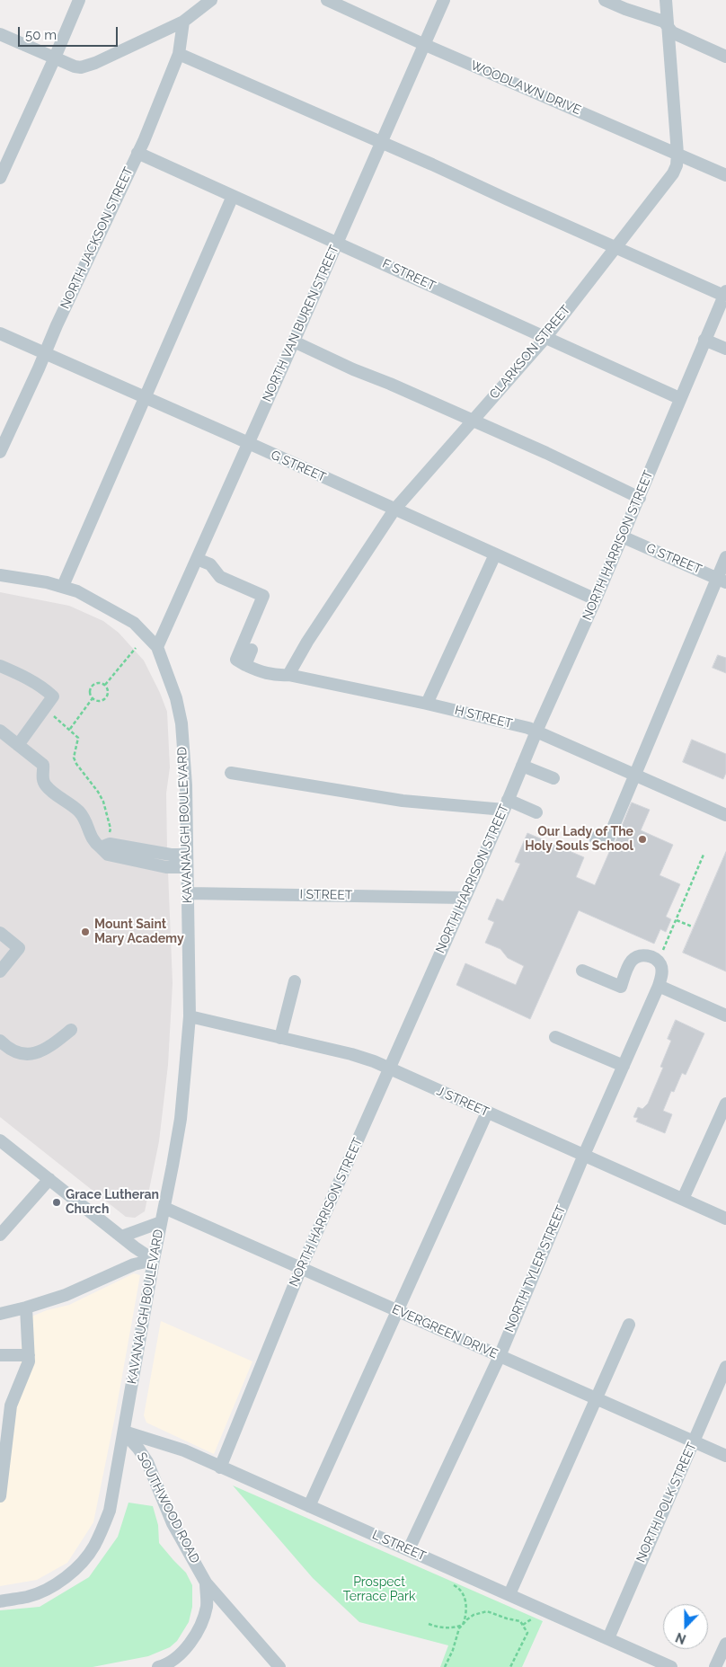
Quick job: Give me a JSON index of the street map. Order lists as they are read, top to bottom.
{
  "streets": {
    "street": [
      "WOODLAWN DRIVE",
      "NORTH JACKSON STREET",
      "F STREET",
      "NORTH VAN BUREN STREET",
      "CLARKSON STREET",
      "G STREET",
      "NORTH HARRISON STREET",
      "H STREET",
      "KAVANAUGH BOULEVARD",
      "I STREET",
      "J STREET",
      "NORTH TYLER STREET",
      "EVERGREEN DRIVE",
      "NORTH POLK STREET",
      "SOUTHWOOD ROAD",
      "L STREET"
    ]
  },
  "crossings": [
    ["WOODLAWN DRIVE", "NORTH VAN BUREN STREET"],
    ["WOODLAWN DRIVE", "CLARKSON STREET"],
    ["NORTH JACKSON STREET", "F STREET"],
    ["NORTH JACKSON STREET", "G STREET"],
    ["F STREET", "NORTH VAN BUREN STREET"],
    ["F STREET", "CLARKSON STREET"],
    ["F STREET", "NORTH HARRISON STREET"],
    ["NORTH VAN BUREN STREET", "G STREET"],
    ["NORTH VAN BUREN STREET", "KAVANAUGH BOULEVARD"],
    ["CLARKSON STREET", "G STREET"],
    ["CLARKSON STREET", "H STREET"],
    ["G STREET", "NORTH HARRISON STREET"],
    ["NORTH HARRISON STREET", "H STREET"],
    ["NORTH HARRISON STREET", "I STREET"],
    ["NORTH HARRISON STREET", "J STREET"],
    ["NORTH HARRISON STREET", "EVERGREEN DRIVE"],
    ["NORTH HARRISON STREET", "L STREET"],
    ["KAVANAUGH BOULEVARD", "I STREET"],
    ["KAVANAUGH BOULEVARD", "J STREET"],
    ["KAVANAUGH BOULEVARD", "EVERGREEN DRIVE"],
    ["KAVANAUGH BOULEVARD", "SOUTHWOOD ROAD"],
    ["KAVANAUGH BOULEVARD", "L STREET"],
    ["J STREET", "NORTH TYLER STREET"],
    ["NORTH TYLER STREET", "EVERGREEN DRIVE"],
    ["NORTH TYLER STREET", "L STREET"],
    ["EVERGREEN DRIVE", "NORTH POLK STREET"],
    ["NORTH POLK STREET", "L STREET"],
    ["SOUTHWOOD ROAD", "L STREET"]
  ],
  "parks": ["Prospect Terrace Park"],
  "places": ["Our Lady of The Holy Souls School", "Mount Saint Mary Academy", "Grace Lutheran Church"],
  "scale_bar": "50 m",
  "north": "bottom"
}
